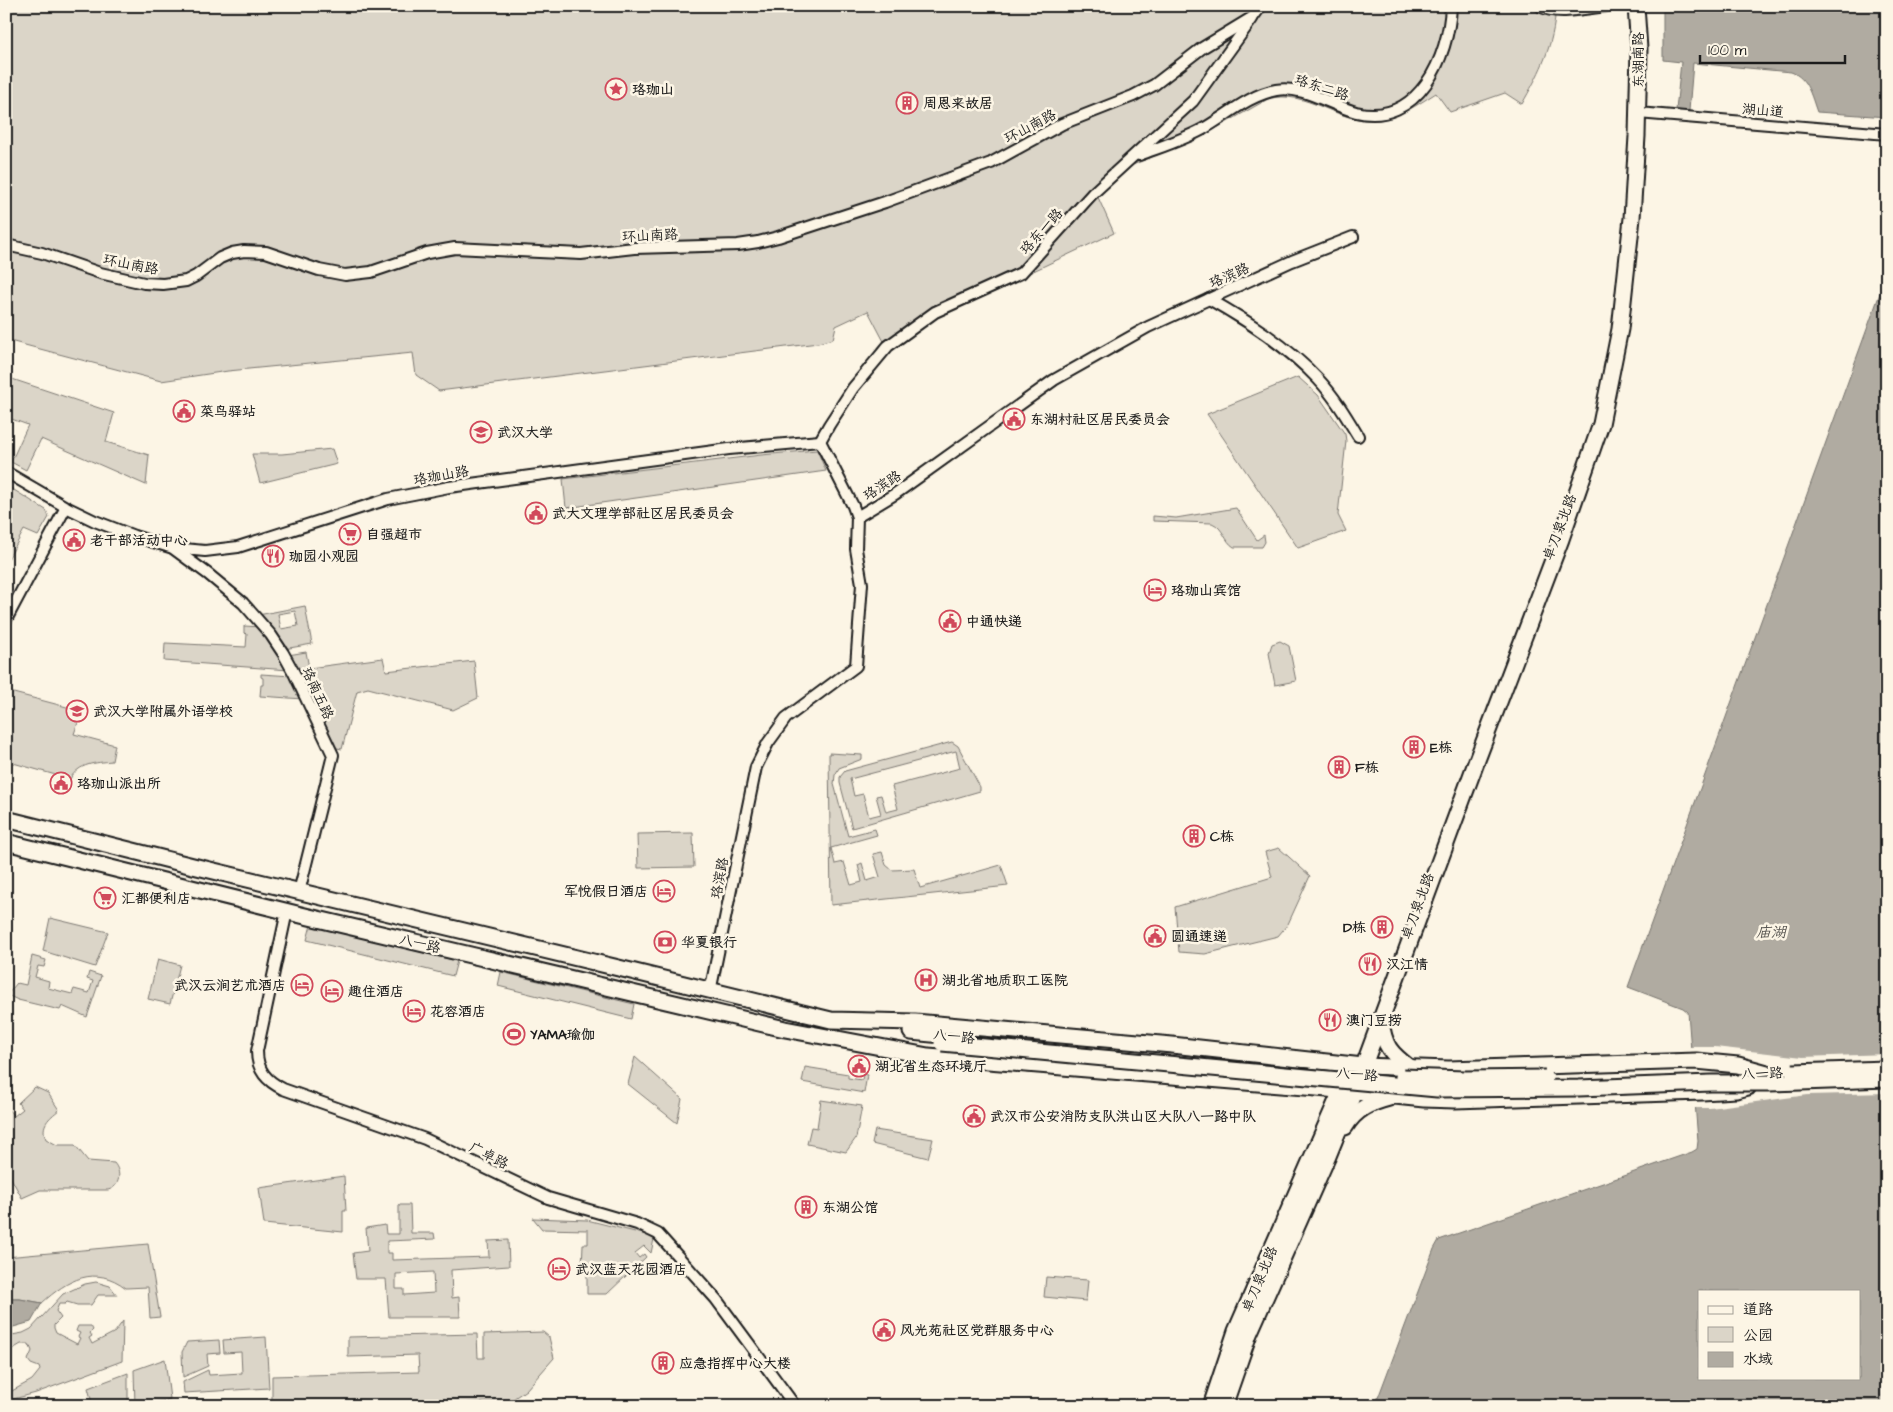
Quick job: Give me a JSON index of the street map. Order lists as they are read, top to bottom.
{
  "streets": {
    "main road": ["东湖南路", "卓刀泉北路", "八一路"],
    "street": [
      "珞东二路",
      "湖山道",
      "环山南路",
      "珞东一路",
      "珞滨路",
      "珞珈山路",
      "珞南五路",
      "广卓路"
    ]
  },
  "crossings": [
    ["东湖南路", "湖山道"],
    ["东湖南路", "卓刀泉北路"],
    ["珞东二路", "珞东一路"],
    ["湖山道", "卓刀泉北路"],
    ["环山南路", "珞东一路"],
    ["珞东一路", "珞珈山路"],
    ["珞滨路", "八一路"],
    ["珞珈山路", "珞南五路"],
    ["卓刀泉北路", "八一路"],
    ["珞南五路", "八一路"],
    ["八一路", "广卓路"]
  ],
  "water": ["庙湖"],
  "places": {
    "place": ["珞珈山"],
    "building": [
      "周恩来故居",
      "E栋",
      "F栋",
      "C栋",
      "D栋",
      "东湖公馆",
      "应急指挥中心大楼"
    ],
    "public building": [
      "菜鸟驿站",
      "东湖村社区居民委员会",
      "武大文理学部社区居民委员会",
      "老干部活动中心",
      "中通快递",
      "珞珈山派出所",
      "圆通速递",
      "湖北省生态环境厅",
      "武汉市公安消防支队洪山区大队八一路中队",
      "风光苑社区党群服务中心"
    ],
    "school or university": ["武汉大学", "武汉大学附属外语学校"],
    "supermarket": ["自强超市", "汇都便利店"],
    "restaurant": ["珈园小观园", "汉江情", "澳门豆捞"],
    "hotel": [
      "珞珈山宾馆",
      "军悦假日酒店",
      "武汉云涧艺术酒店",
      "趣住酒店",
      "花容酒店",
      "武汉蓝天花园酒店"
    ],
    "bank": ["华夏银行"],
    "hospital": ["湖北省地质职工医院"],
    "sports": ["YAMA瑜伽"]
  },
  "legend": ["道路", "公园", "水域"],
  "scale_bar": "100 m"
}
